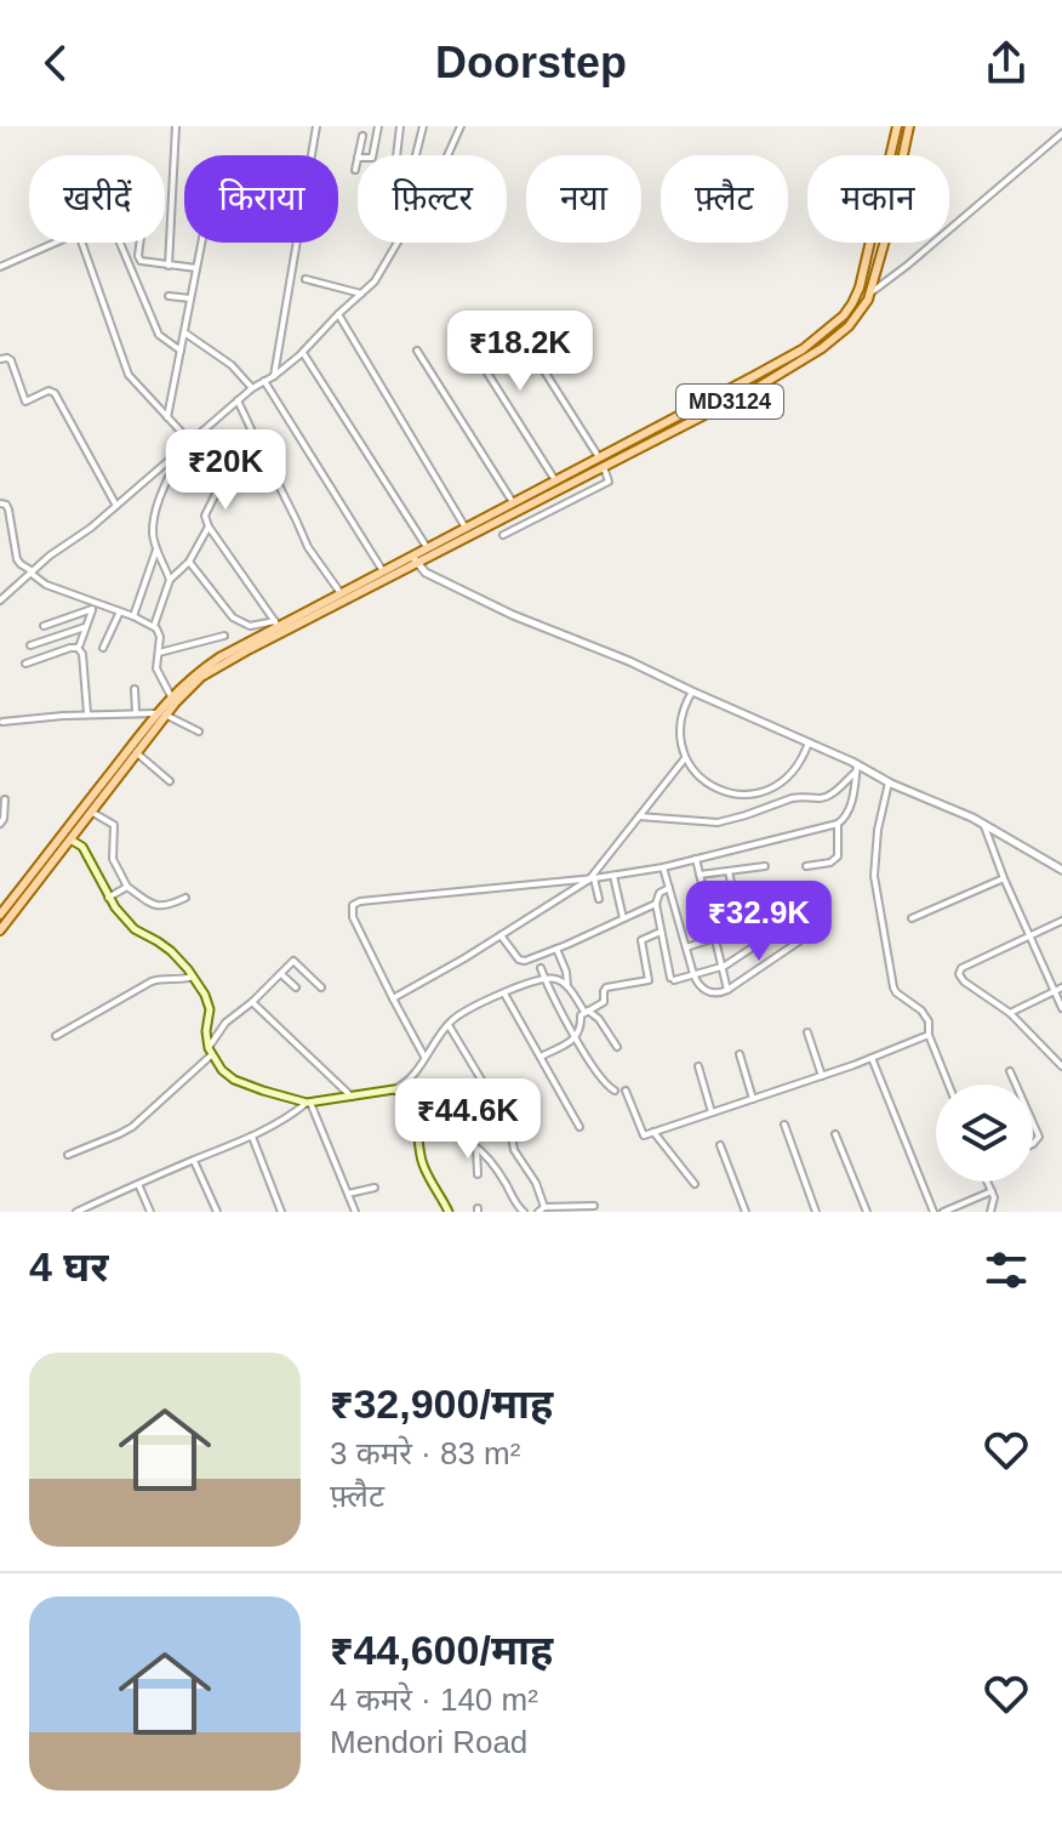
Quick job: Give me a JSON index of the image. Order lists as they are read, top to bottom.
{
  "streets": {
    "main road": ["MD3124"]
  },
  "page": {
    "header": "Doorstep",
    "chip": [
      "खरीदें",
      "किराया",
      "फ़िल्टर",
      "नया",
      "फ़्लैट",
      "मकान"
    ],
    "price": [
      "₹18.2K",
      "₹20K",
      "₹32.9K",
      "₹44.6K"
    ],
    "heading": "4 घर",
    "list": [
      {
        "name": "₹32,900/माह",
        "note": "3 कमरे · 83 m² · फ़्लैट"
      },
      {
        "name": "₹44,600/माह",
        "note": "4 कमरे · 140 m² · Mendori Road"
      }
    ]
  }
}
